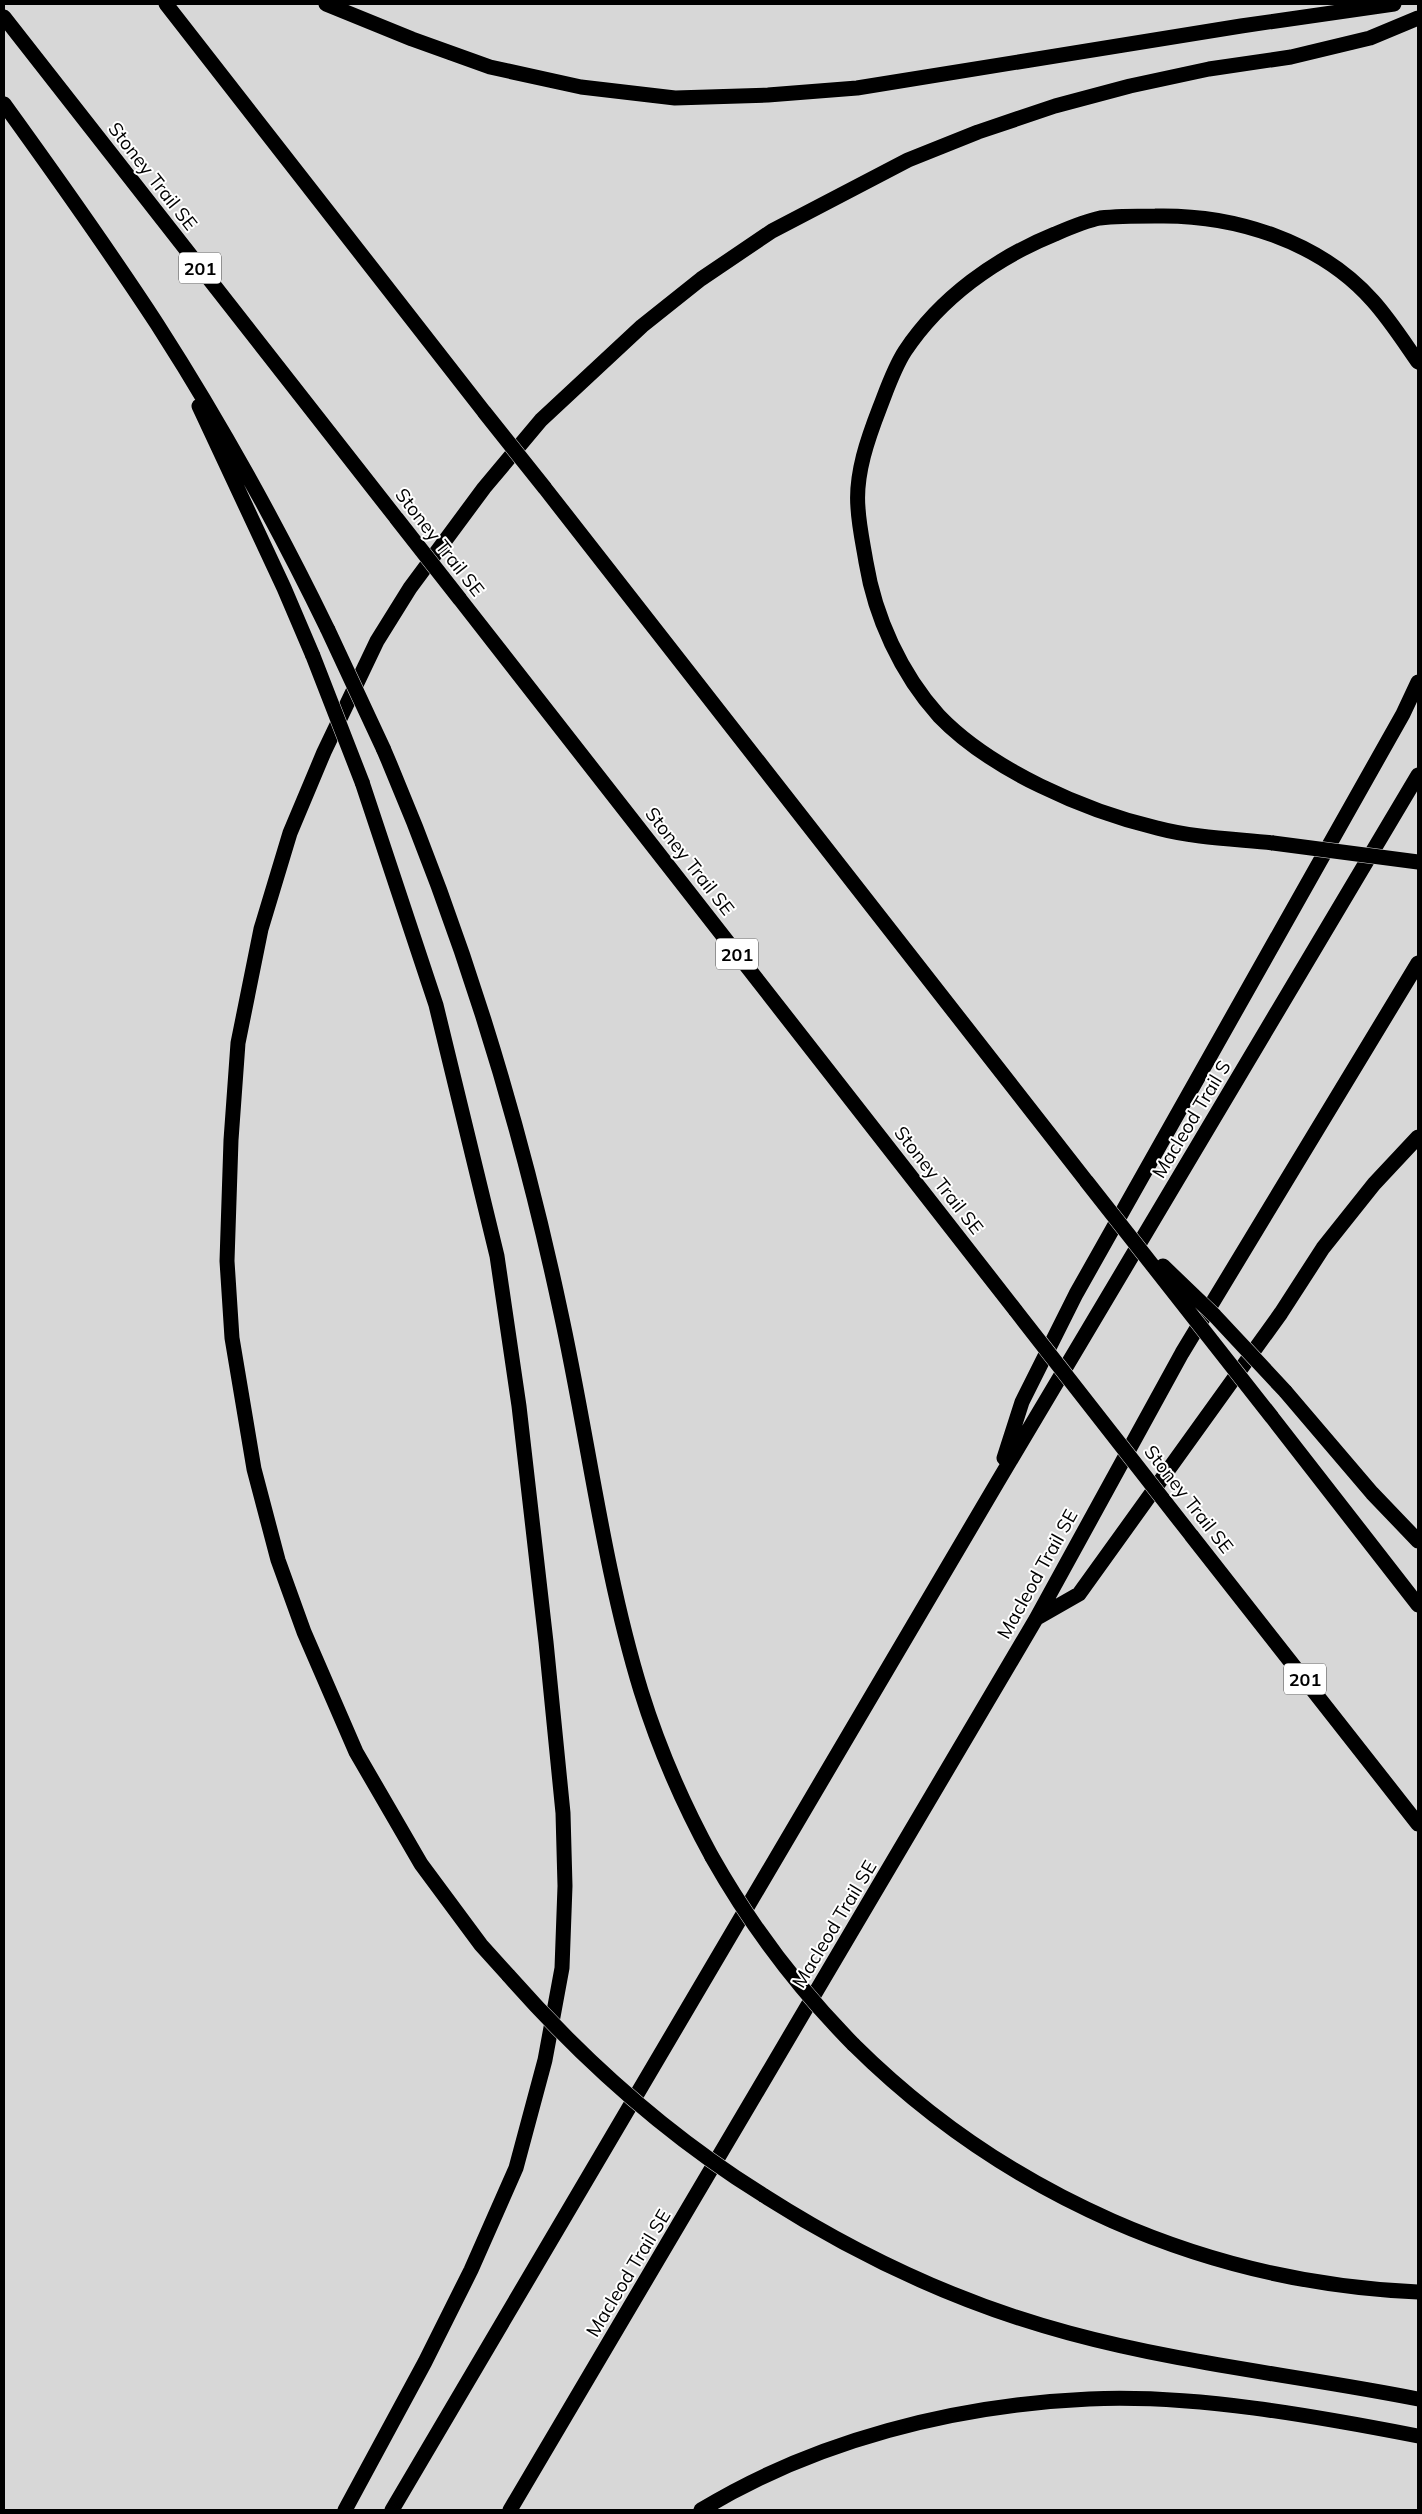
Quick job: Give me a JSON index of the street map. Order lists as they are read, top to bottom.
{
  "streets": {
    "highway": [
      "Stoney Trail SE",
      "201",
      "Macleod Trail S",
      "Macleod Trail SE"
    ]
  }
}
